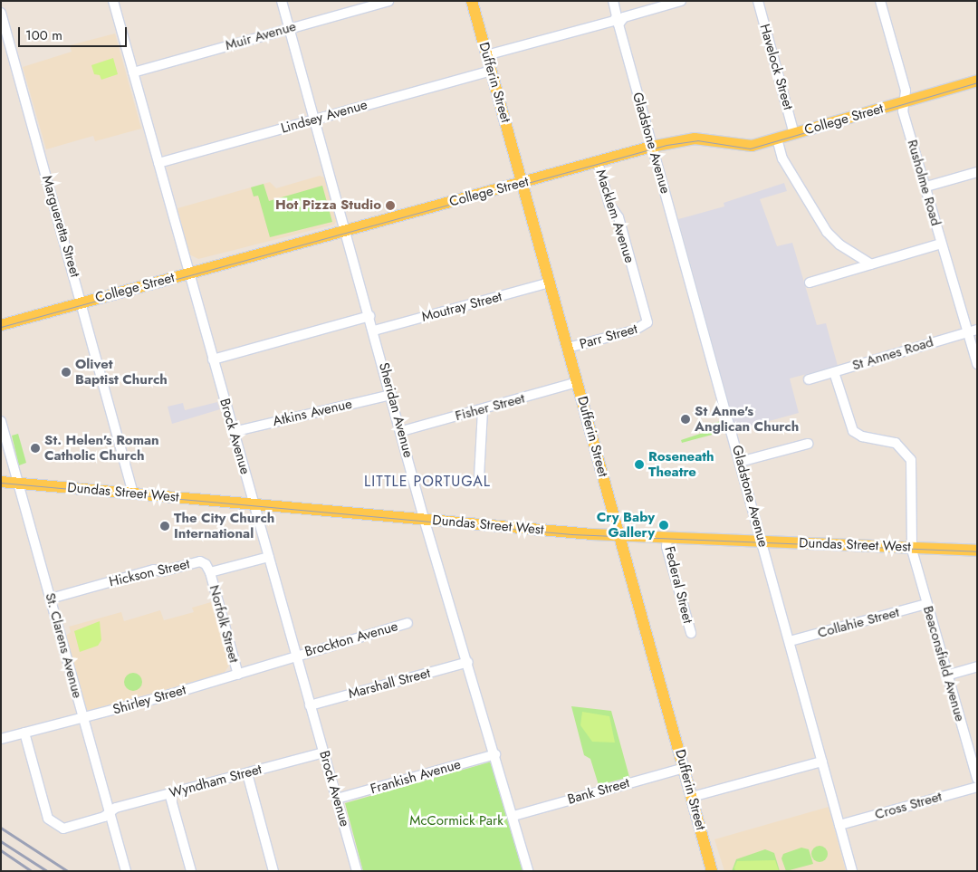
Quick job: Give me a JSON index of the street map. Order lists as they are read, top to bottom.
{
  "streets": {
    "main road": ["Dufferin Street", "College Street", "Dundas Street West"],
    "street": [
      "Muir Avenue",
      "Havelock Street",
      "Lindsey Avenue",
      "Gladstone Avenue",
      "Rusholme Road",
      "Macklem Avenue",
      "Margueretta Street",
      "Moutray Street",
      "Parr Street",
      "St Annes Road",
      "Fisher Street",
      "Sheridan Avenue",
      "Atkins Avenue",
      "Brock Avenue",
      "Hickson Street",
      "Federal Street",
      "Collahie Street",
      "Norfolk Street",
      "Brockton Avenue",
      "St. Clarens Avenue",
      "Beaconsfield Avenue",
      "Marshall Street",
      "Shirley Street",
      "Frankish Avenue",
      "Wyndham Street",
      "Bank Street",
      "Cross Street"
    ]
  },
  "crossings": [
    ["Muir Avenue", "Sheridan Avenue"],
    ["Muir Avenue", "Brock Avenue"],
    ["Havelock Street", "College Street"],
    ["Dufferin Street", "Lindsey Avenue"],
    ["Dufferin Street", "College Street"],
    ["Dufferin Street", "Moutray Street"],
    ["Dufferin Street", "Parr Street"],
    ["Dufferin Street", "Fisher Street"],
    ["Dufferin Street", "Dundas Street West"],
    ["Dufferin Street", "Bank Street"],
    ["Lindsey Avenue", "Sheridan Avenue"],
    ["Lindsey Avenue", "Brock Avenue"],
    ["College Street", "Gladstone Avenue"],
    ["College Street", "Rusholme Road"],
    ["College Street", "Macklem Avenue"],
    ["College Street", "Margueretta Street"],
    ["College Street", "Sheridan Avenue"],
    ["College Street", "Brock Avenue"],
    ["Gladstone Avenue", "Dundas Street West"],
    ["Gladstone Avenue", "Collahie Street"],
    ["Gladstone Avenue", "Cross Street"],
    ["Rusholme Road", "St Annes Road"],
    ["Macklem Avenue", "Parr Street"],
    ["Margueretta Street", "Dundas Street West"],
    ["Moutray Street", "Sheridan Avenue"],
    ["St Annes Road", "Beaconsfield Avenue"],
    ["Fisher Street", "Sheridan Avenue"],
    ["Sheridan Avenue", "Atkins Avenue"],
    ["Sheridan Avenue", "Dundas Street West"],
    ["Sheridan Avenue", "Marshall Street"],
    ["Sheridan Avenue", "Frankish Avenue"],
    ["Sheridan Avenue", "Bank Street"],
    ["Atkins Avenue", "Brock Avenue"],
    ["Brock Avenue", "Dundas Street West"],
    ["Brock Avenue", "Hickson Street"],
    ["Brock Avenue", "Brockton Avenue"],
    ["Brock Avenue", "Marshall Street"],
    ["Brock Avenue", "Shirley Street"],
    ["Brock Avenue", "Frankish Avenue"],
    ["Brock Avenue", "Wyndham Street"],
    ["Dundas Street West", "Federal Street"],
    ["Dundas Street West", "St. Clarens Avenue"],
    ["Dundas Street West", "Beaconsfield Avenue"],
    ["Hickson Street", "Norfolk Street"],
    ["Hickson Street", "St. Clarens Avenue"],
    ["Collahie Street", "Beaconsfield Avenue"],
    ["Norfolk Street", "Shirley Street"],
    ["Brockton Avenue", "Shirley Street"],
    ["St. Clarens Avenue", "Shirley Street"],
    ["St. Clarens Avenue", "Wyndham Street"],
    ["Shirley Street", "Wyndham Street"]
  ],
  "districts": ["LITTLE PORTUGAL"],
  "parks": ["McCormick Park"],
  "places": [
    "Hot Pizza Studio",
    "Olivet Baptist Church",
    "St Anne's Anglican Church",
    "St. Helen's Roman Catholic Church",
    "Roseneath Theatre",
    "Cry Baby Gallery",
    "The City Church International"
  ],
  "scale_bar": "100 m"
}
